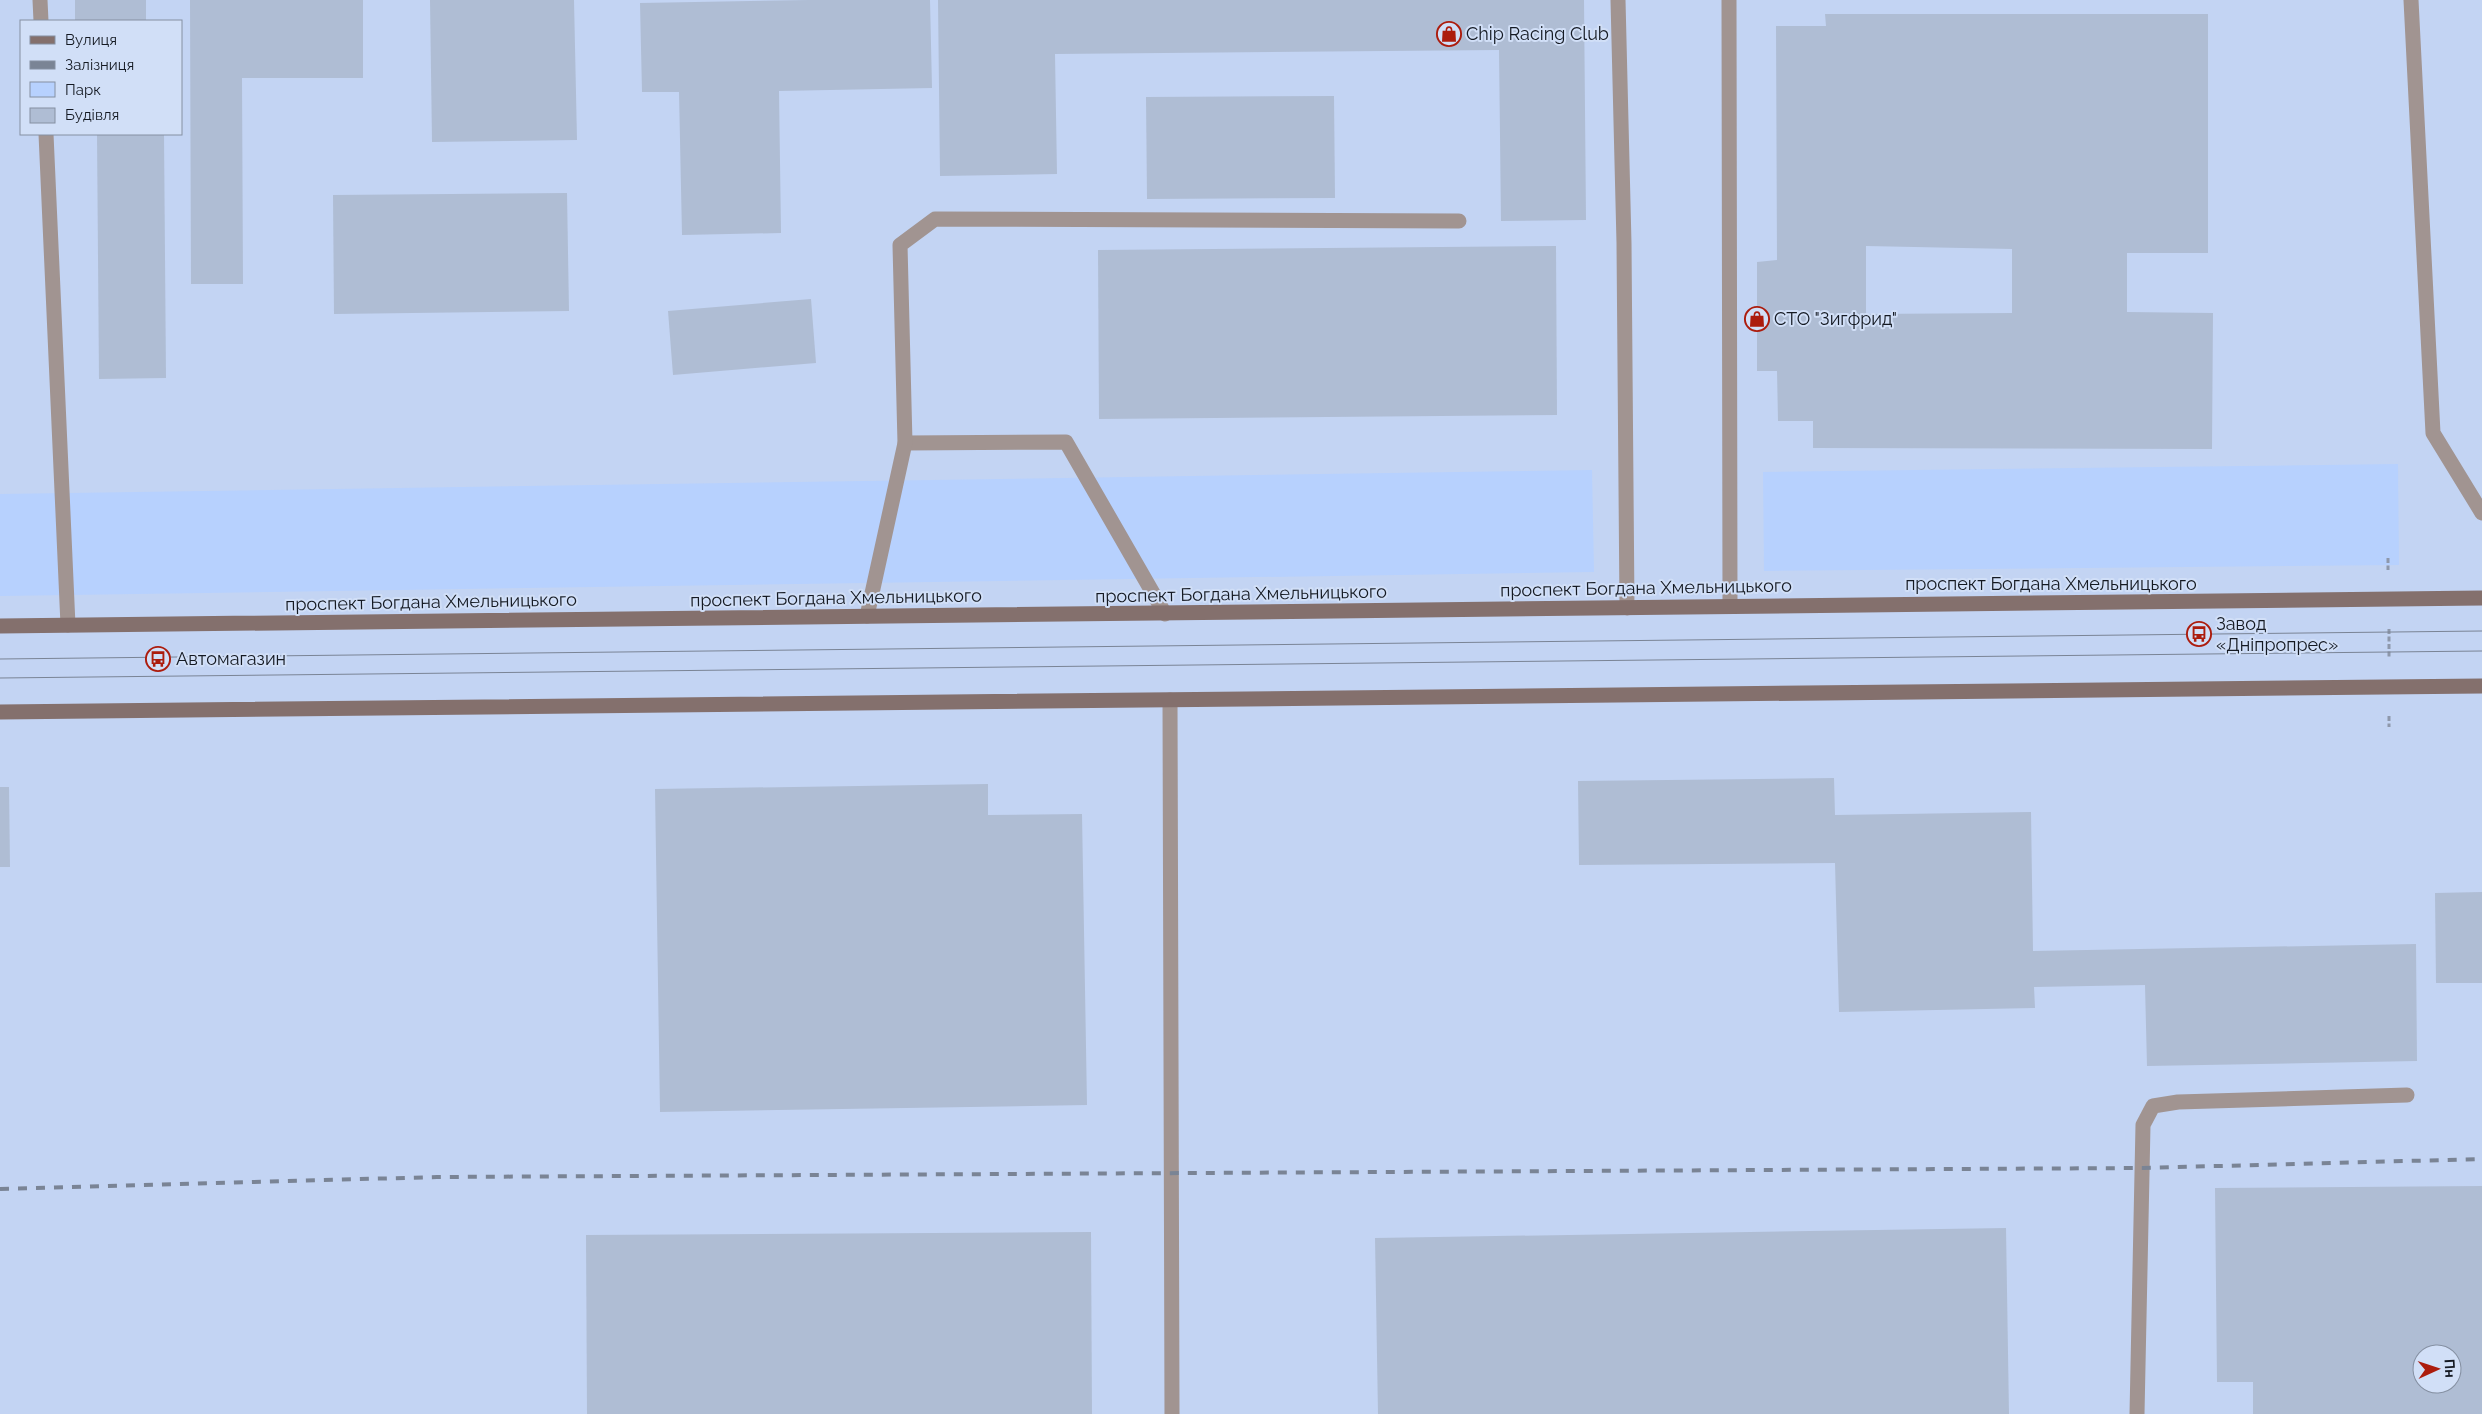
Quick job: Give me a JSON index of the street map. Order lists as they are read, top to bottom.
{
  "streets": {
    "main road": ["проспект Богдана Хмельницького"]
  },
  "places": {
    "shop": ["Chip Racing Club", "СТО \"Зигфрид\""],
    "bus stop": ["Завод «Дніпропрес»", "Автомагазин"]
  },
  "legend": [
    "Вулиця",
    "Залізниця",
    "Парк",
    "Будівля"
  ],
  "north": "right"
}
